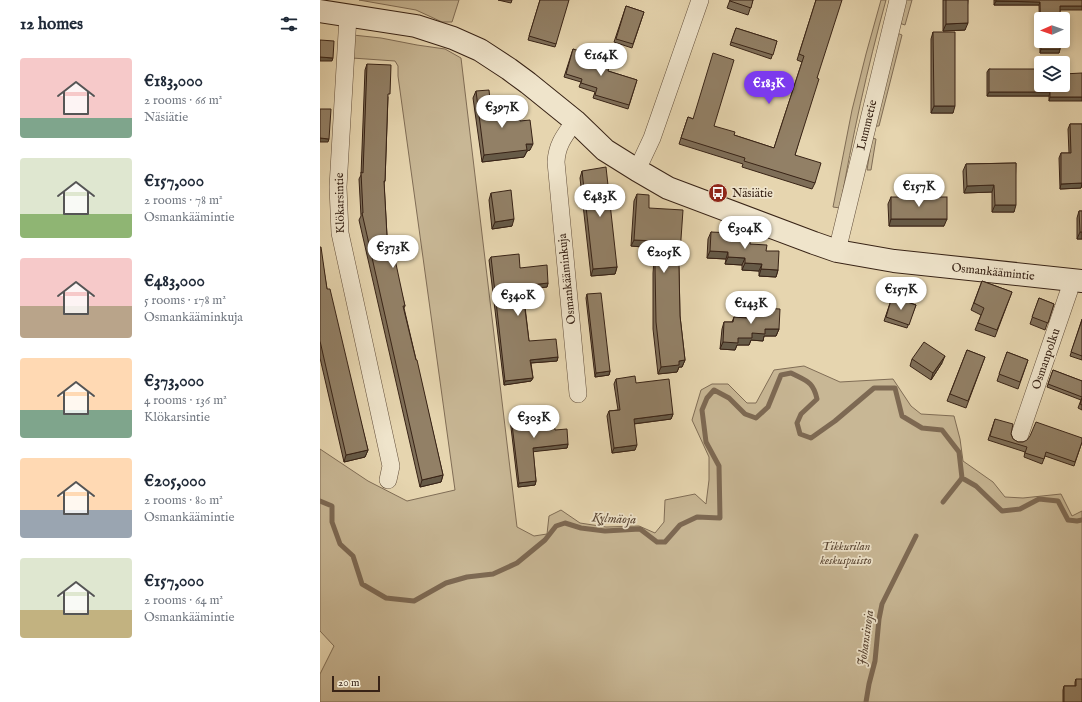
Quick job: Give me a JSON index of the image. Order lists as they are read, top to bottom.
{
  "streets": {
    "street": [
      "Lummetie",
      "Klökarsintie",
      "Osmankäämintie",
      "Osmankääminkuja",
      "Osmanpolku"
    ]
  },
  "crossings": [
    ["Lummetie", "Osmankäämintie"],
    ["Klökarsintie", "Osmankäämintie"],
    ["Osmankäämintie", "Osmankääminkuja"],
    ["Osmankäämintie", "Osmanpolku"]
  ],
  "water": ["Kylmäoja", "Johansinoja"],
  "parks": ["Tikkurilan keskuspuisto"],
  "places": {
    "bus stop": ["Näsiätie"]
  },
  "scale_bar": "20 m",
  "north": "left",
  "page": {
    "heading": "12 homes",
    "price": [
      "€164K",
      "€183K",
      "€397K",
      "€157K",
      "€483K",
      "€304K",
      "€373K",
      "€205K",
      "€157K",
      "€340K",
      "€143K",
      "€303K"
    ],
    "list": [
      {
        "name": "€183,000",
        "note": "2 rooms · 66 m² · Näsiätie"
      },
      {
        "name": "€157,000",
        "note": "2 rooms · 78 m² · Osmankäämintie"
      },
      {
        "name": "€483,000",
        "note": "5 rooms · 178 m² · Osmankääminkuja"
      },
      {
        "name": "€373,000",
        "note": "4 rooms · 136 m² · Klökarsintie"
      },
      {
        "name": "€205,000",
        "note": "2 rooms · 80 m² · Osmankäämintie"
      },
      {
        "name": "€157,000",
        "note": "2 rooms · 64 m² · Osmankäämintie"
      }
    ],
    "scale": "20 m"
  }
}
